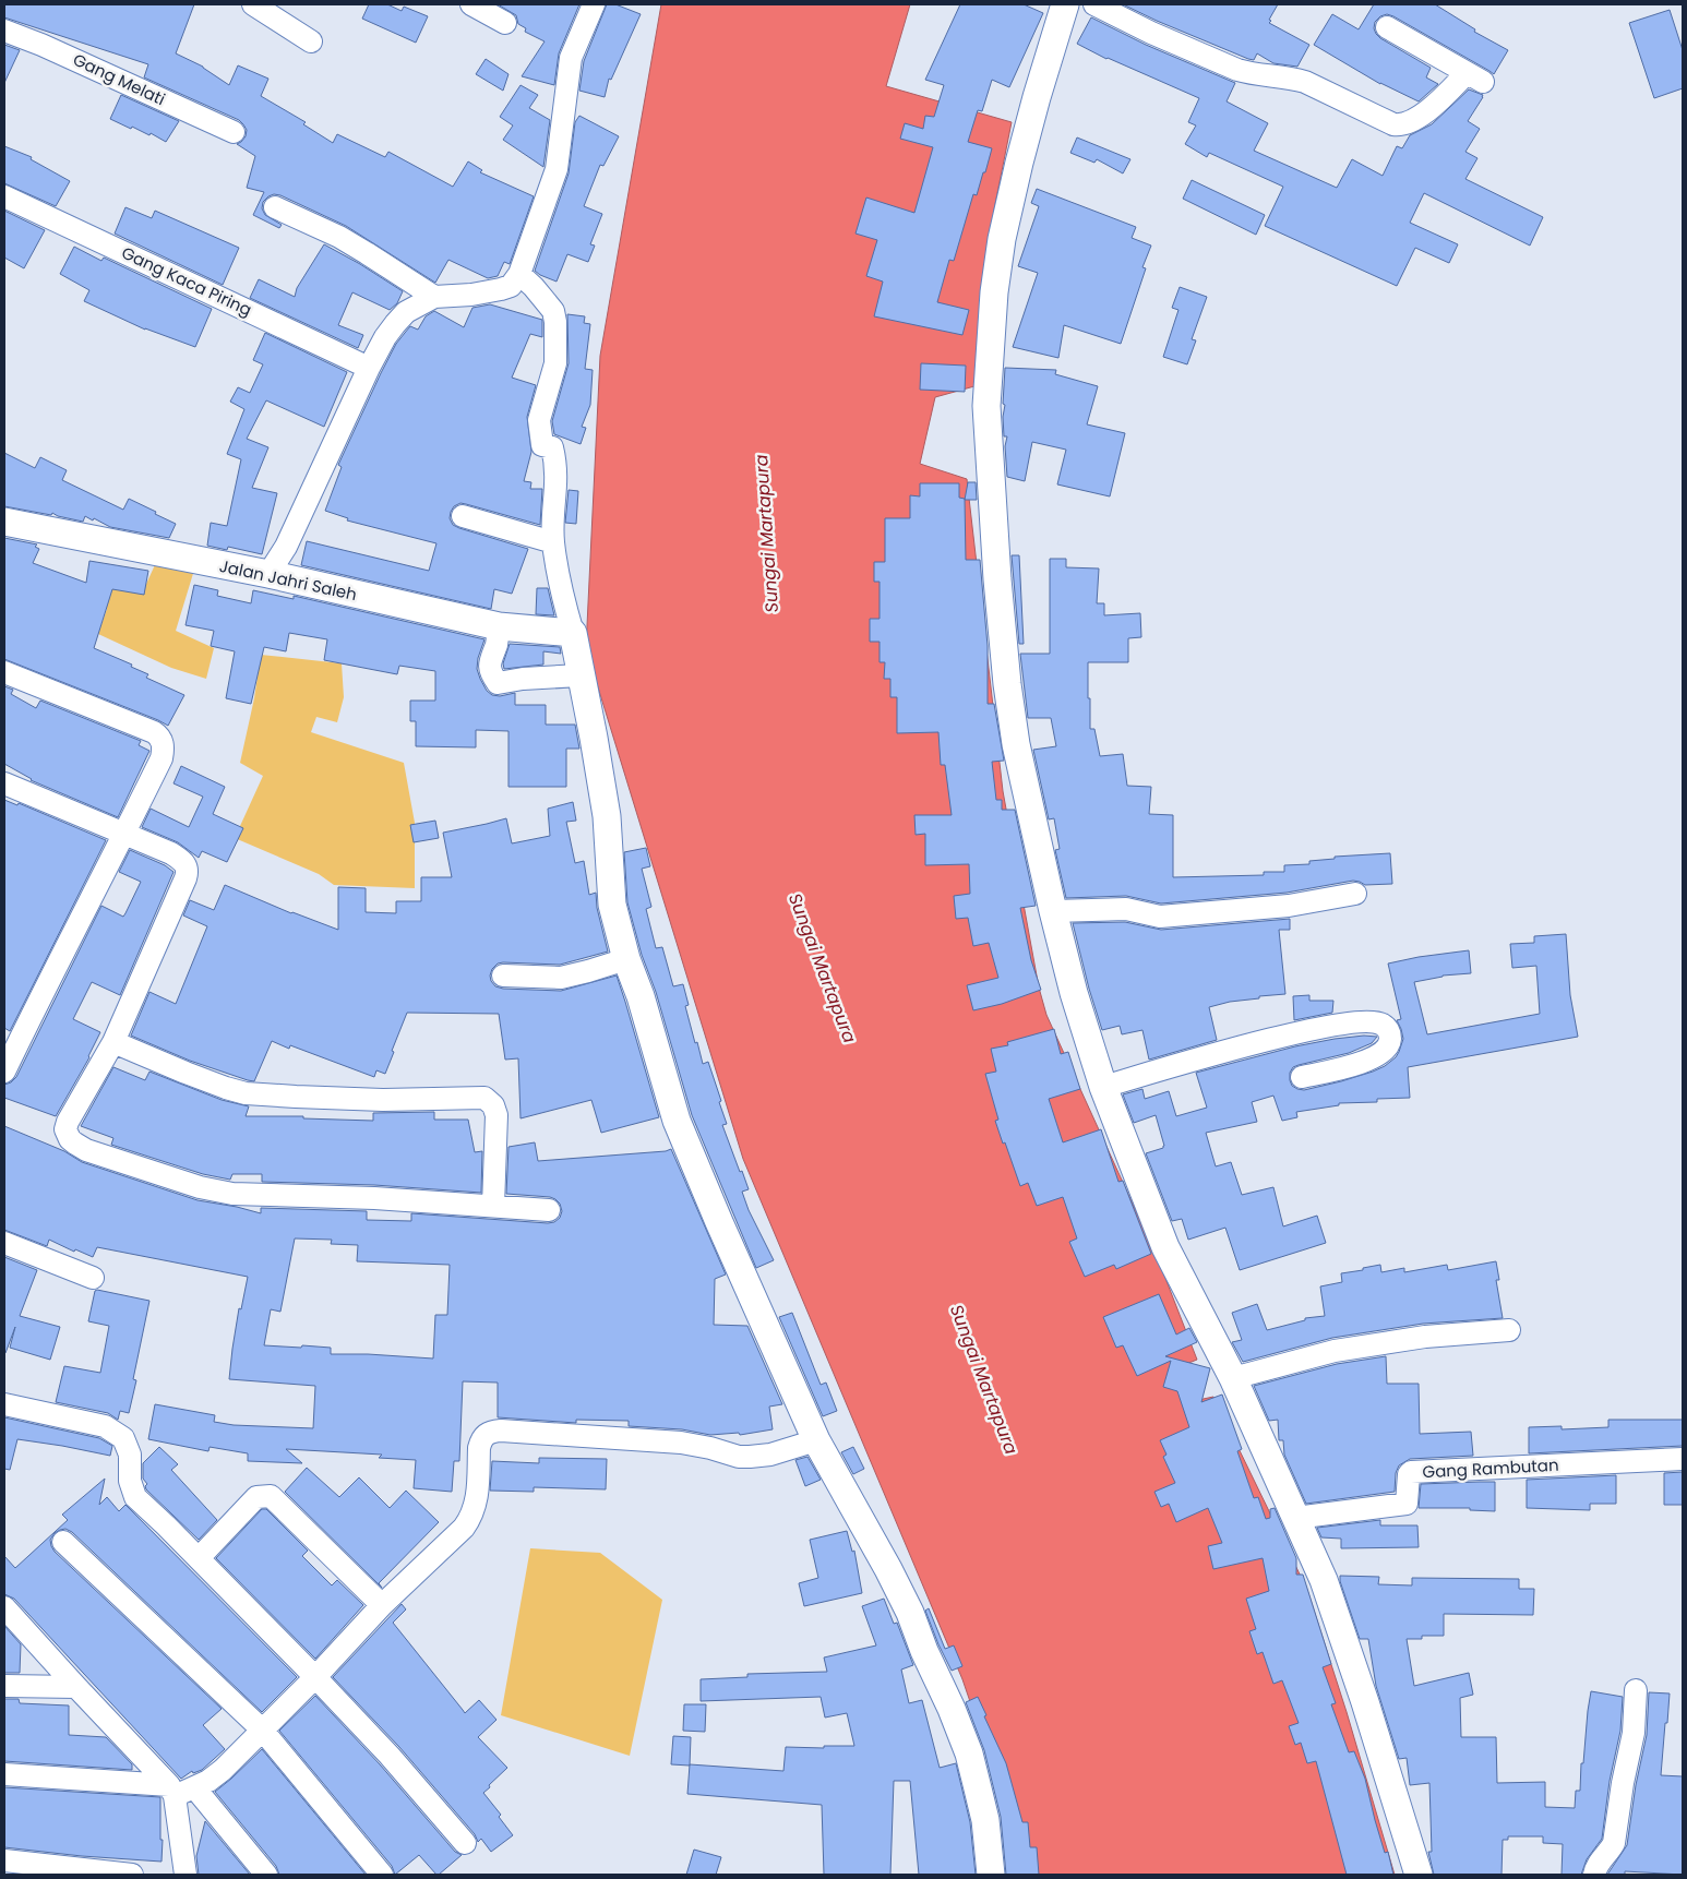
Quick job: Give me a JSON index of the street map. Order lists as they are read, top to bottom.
{
  "streets": {
    "street": [
      "Gang Melati",
      "Gang Kaca Piring",
      "Jalan Jahri Saleh",
      "Gang Rambutan"
    ]
  },
  "water": ["Sungai Martapura"]
}
